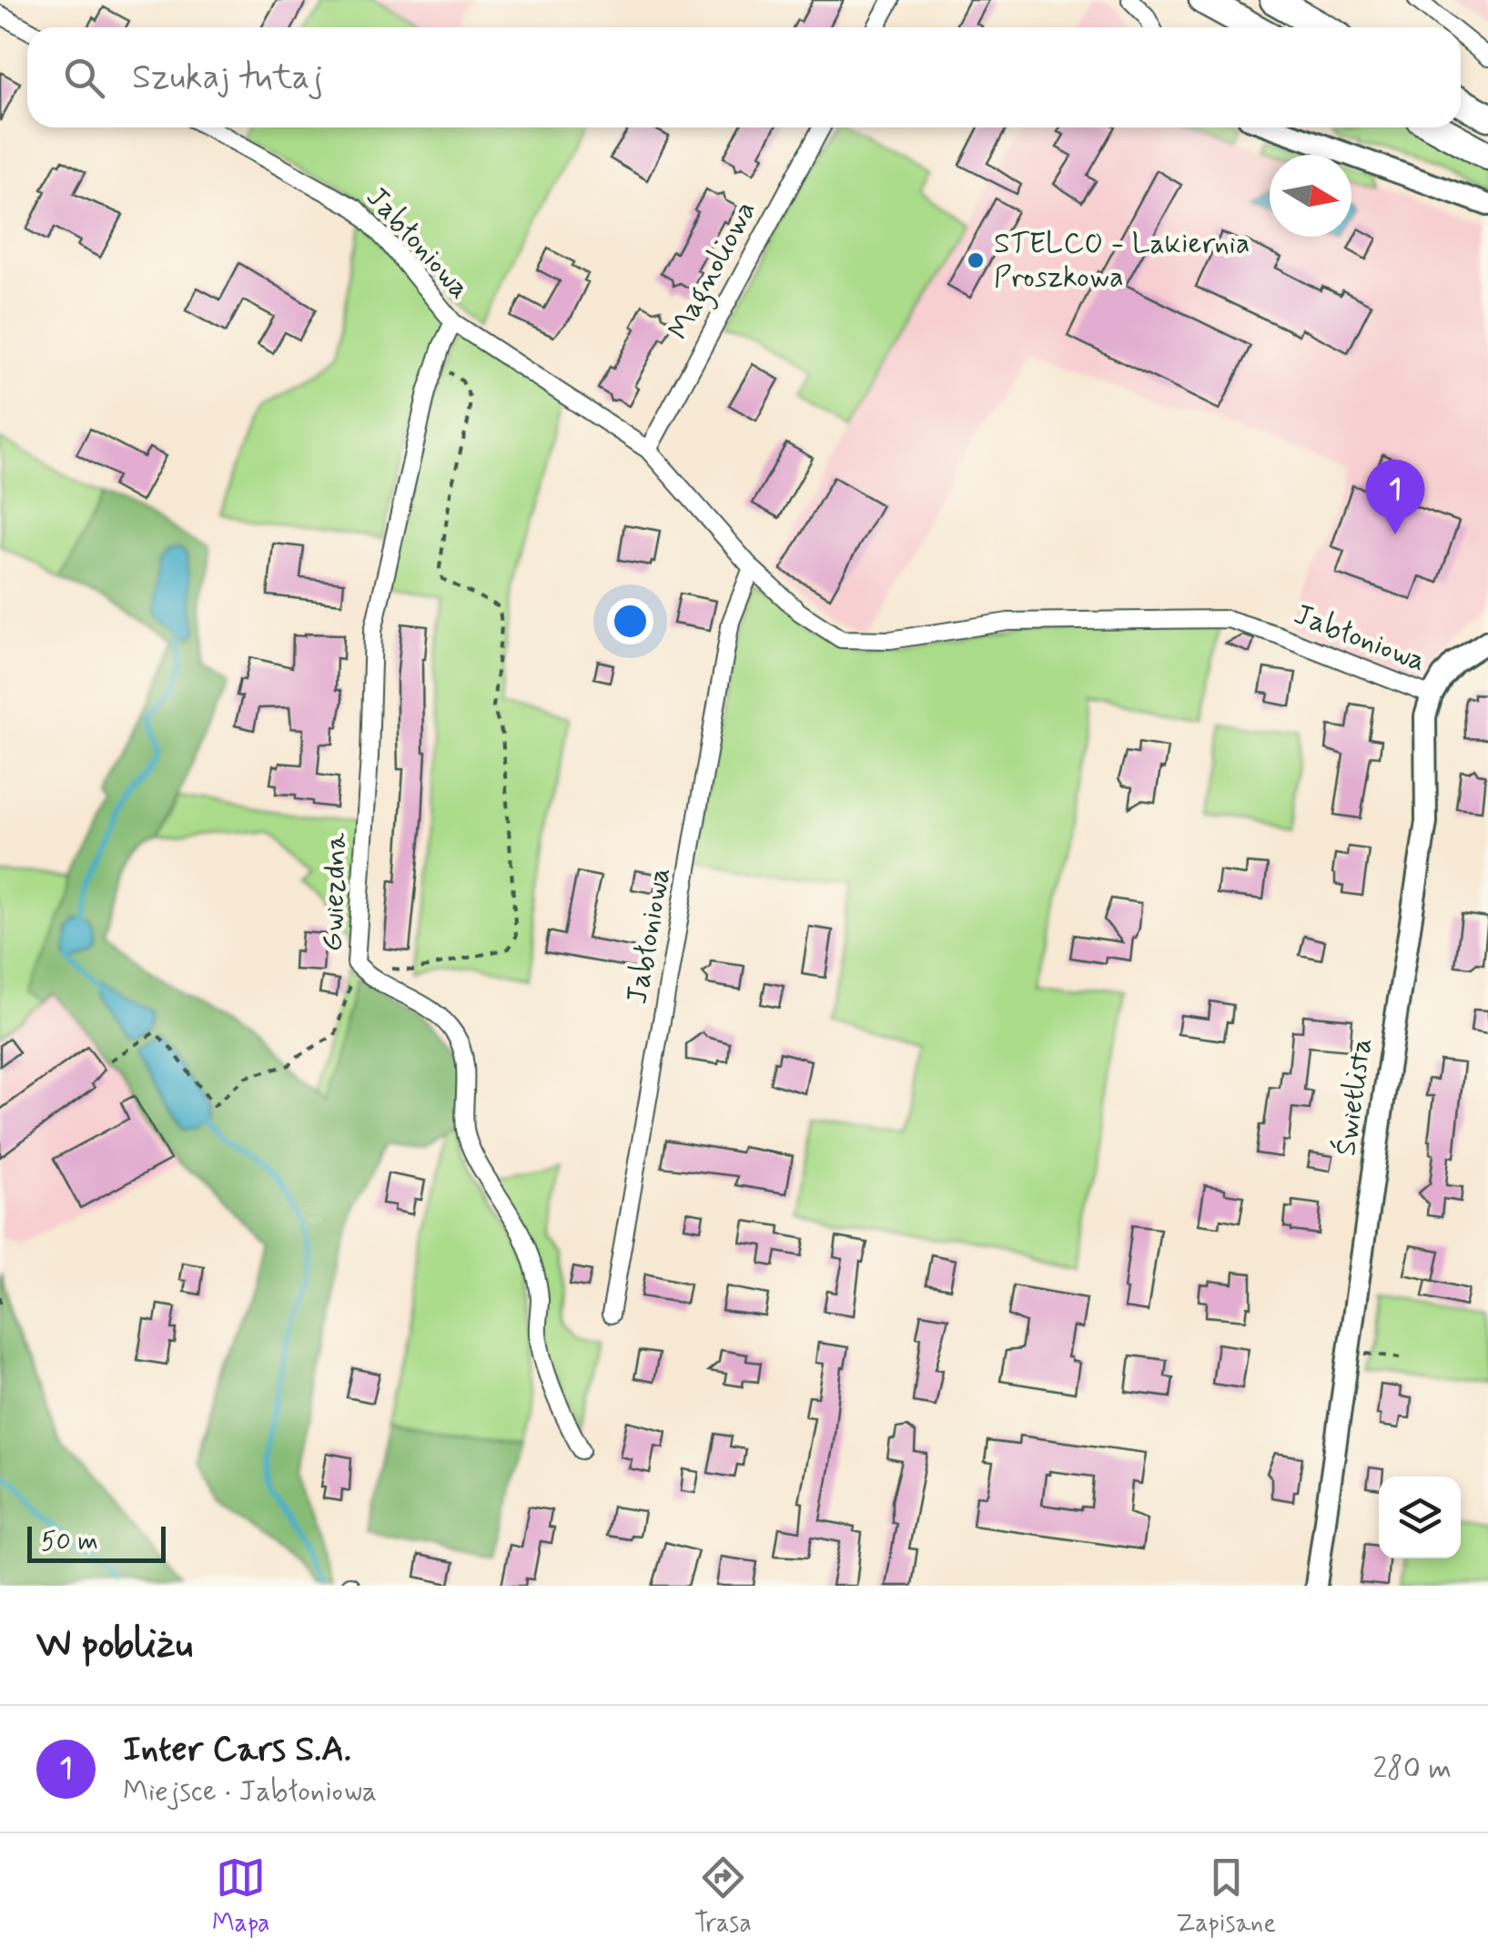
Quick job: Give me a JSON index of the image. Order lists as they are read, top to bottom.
{
  "streets": {
    "street": [
      "Jabłoniowa",
      "Magnoliowa",
      "Gwiezdna",
      "Świetlista"
    ]
  },
  "crossings": [
    ["Jabłoniowa", "Magnoliowa"],
    ["Jabłoniowa", "Gwiezdna"],
    ["Jabłoniowa", "Świetlista"]
  ],
  "places": ["STELCO - Lakiernia Proszkowa"],
  "scale_bar": "50 m",
  "north": "right",
  "page": {
    "search": "Szukaj tutaj",
    "pins": "1",
    "scale": "50 m",
    "heading": "W pobliżu",
    "list": [
      {
        "mark": "1",
        "name": "Inter Cars S.A.",
        "note": "Miejsce · Jabłoniowa",
        "value": "280 m"
      }
    ],
    "nav": ["Mapa", "Trasa", "Zapisane"]
  }
}
